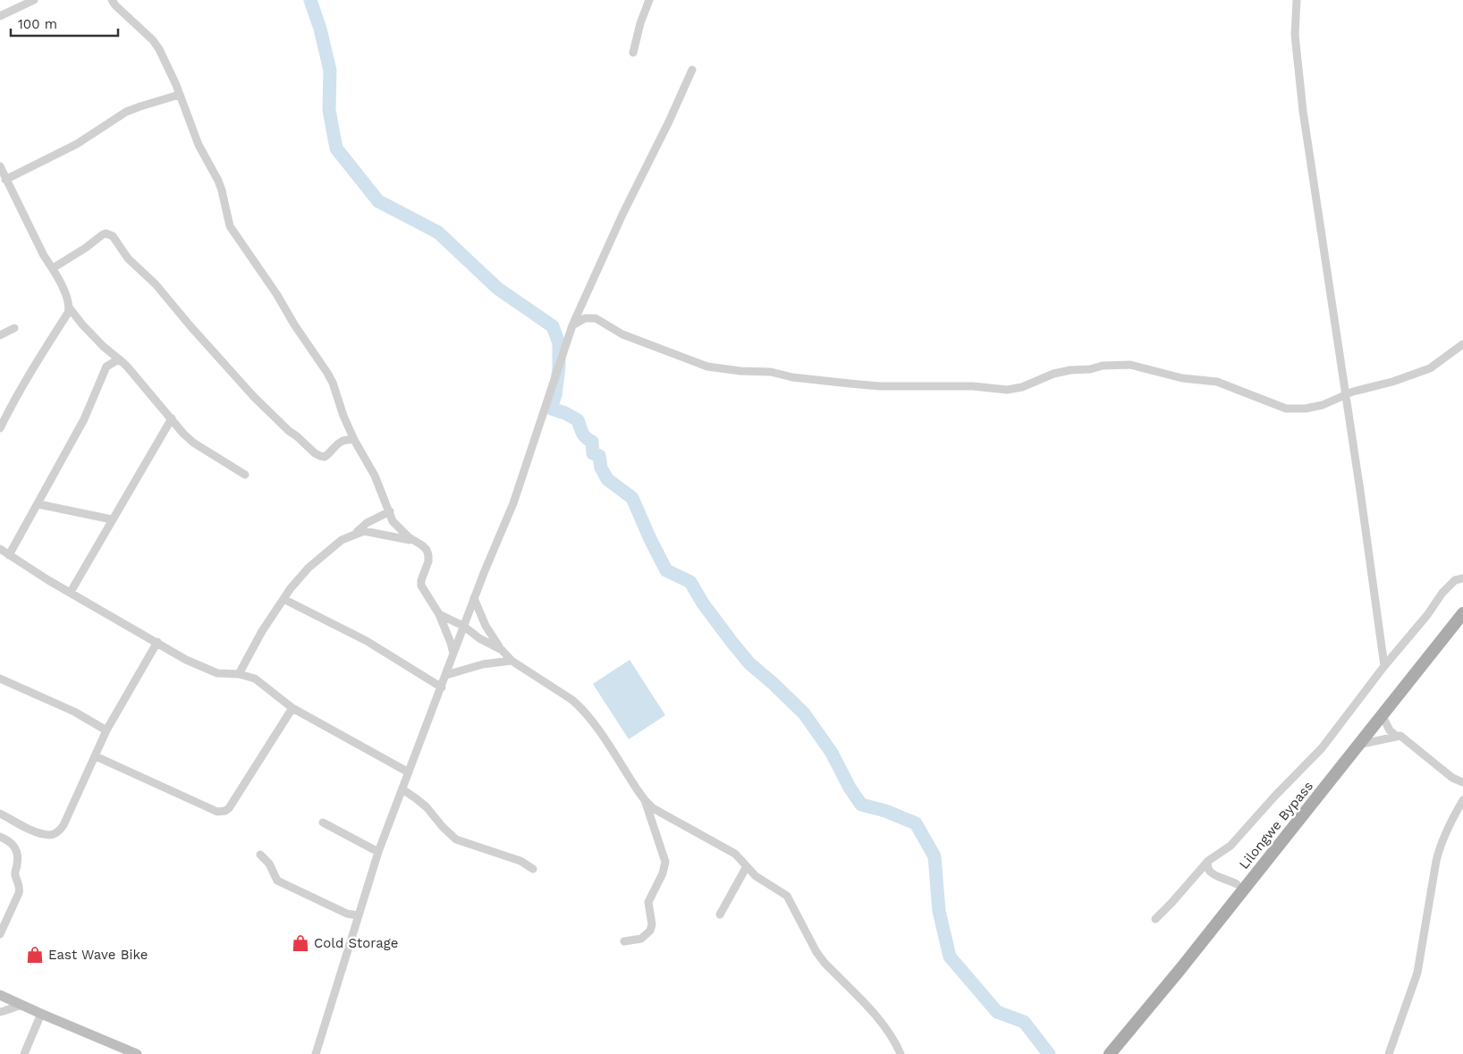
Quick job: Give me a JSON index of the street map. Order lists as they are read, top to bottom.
{
  "streets": {
    "main road": ["Lilongwe Bypass"]
  },
  "places": {
    "shop": ["Cold Storage", "East Wave Bike"]
  },
  "scale_bar": "100 m"
}
